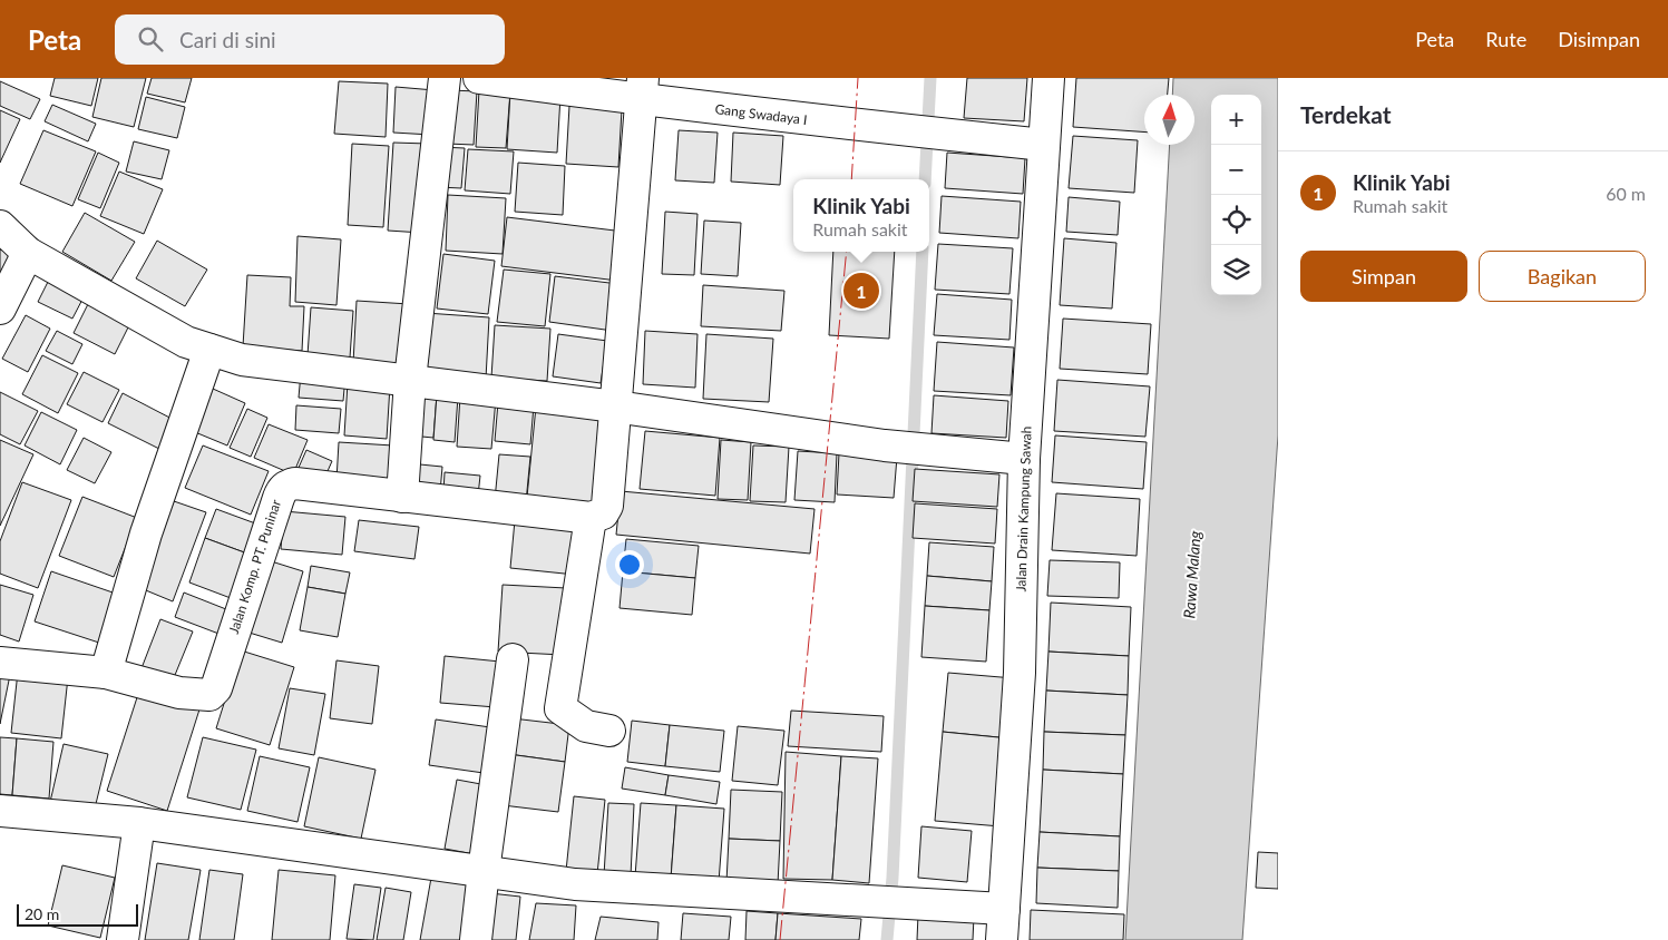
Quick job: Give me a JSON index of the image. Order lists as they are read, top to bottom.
{
  "streets": {
    "street": ["Gang Swadaya I", "Jalan Drain Kampung Sawah", "Jalan Komp. PT. Puninar"]
  },
  "crossings": [
    ["Gang Swadaya I", "Jalan Drain Kampung Sawah"]
  ],
  "water": ["Rawa Malang"],
  "scale_bar": "20 m",
  "north": "top",
  "page": {
    "header": "Peta",
    "search": "Cari di sini",
    "nav": ["Peta", "Rute", "Disimpan"],
    "heading": "Terdekat",
    "map_buttons": ["+", "−"],
    "list": [
      {
        "mark": "1",
        "name": "Klinik Yabi",
        "note": "Rumah sakit",
        "value": "60 m"
      }
    ],
    "popup": ["Klinik Yabi", "Rumah sakit"],
    "buttons": ["Simpan", "Bagikan"],
    "pins": "1",
    "scale": "20 m"
  }
}
